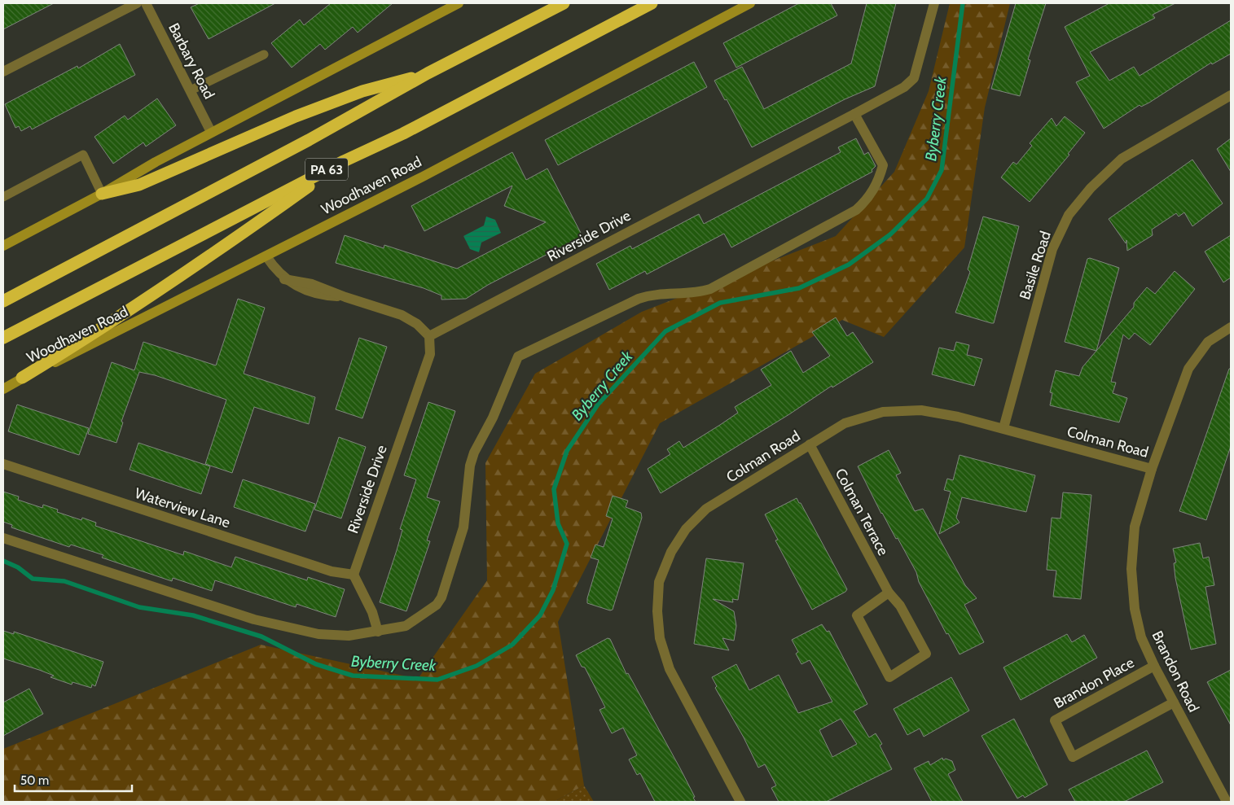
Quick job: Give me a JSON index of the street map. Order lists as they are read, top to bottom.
{
  "streets": {
    "highway": ["PA 63", "Woodhaven Road"],
    "street": [
      "Barbary Road",
      "Riverside Drive",
      "Basile Road",
      "Colman Road",
      "Waterview Lane",
      "Colman Terrace",
      "Brandon Road",
      "Brandon Place"
    ]
  },
  "crossings": [
    ["Riverside Drive", "Waterview Lane"],
    ["Basile Road", "Colman Road"],
    ["Colman Road", "Colman Terrace"],
    ["Colman Road", "Brandon Road"],
    ["Brandon Road", "Brandon Place"]
  ],
  "water": ["Byberry Creek"],
  "scale_bar": "50 m"
}
